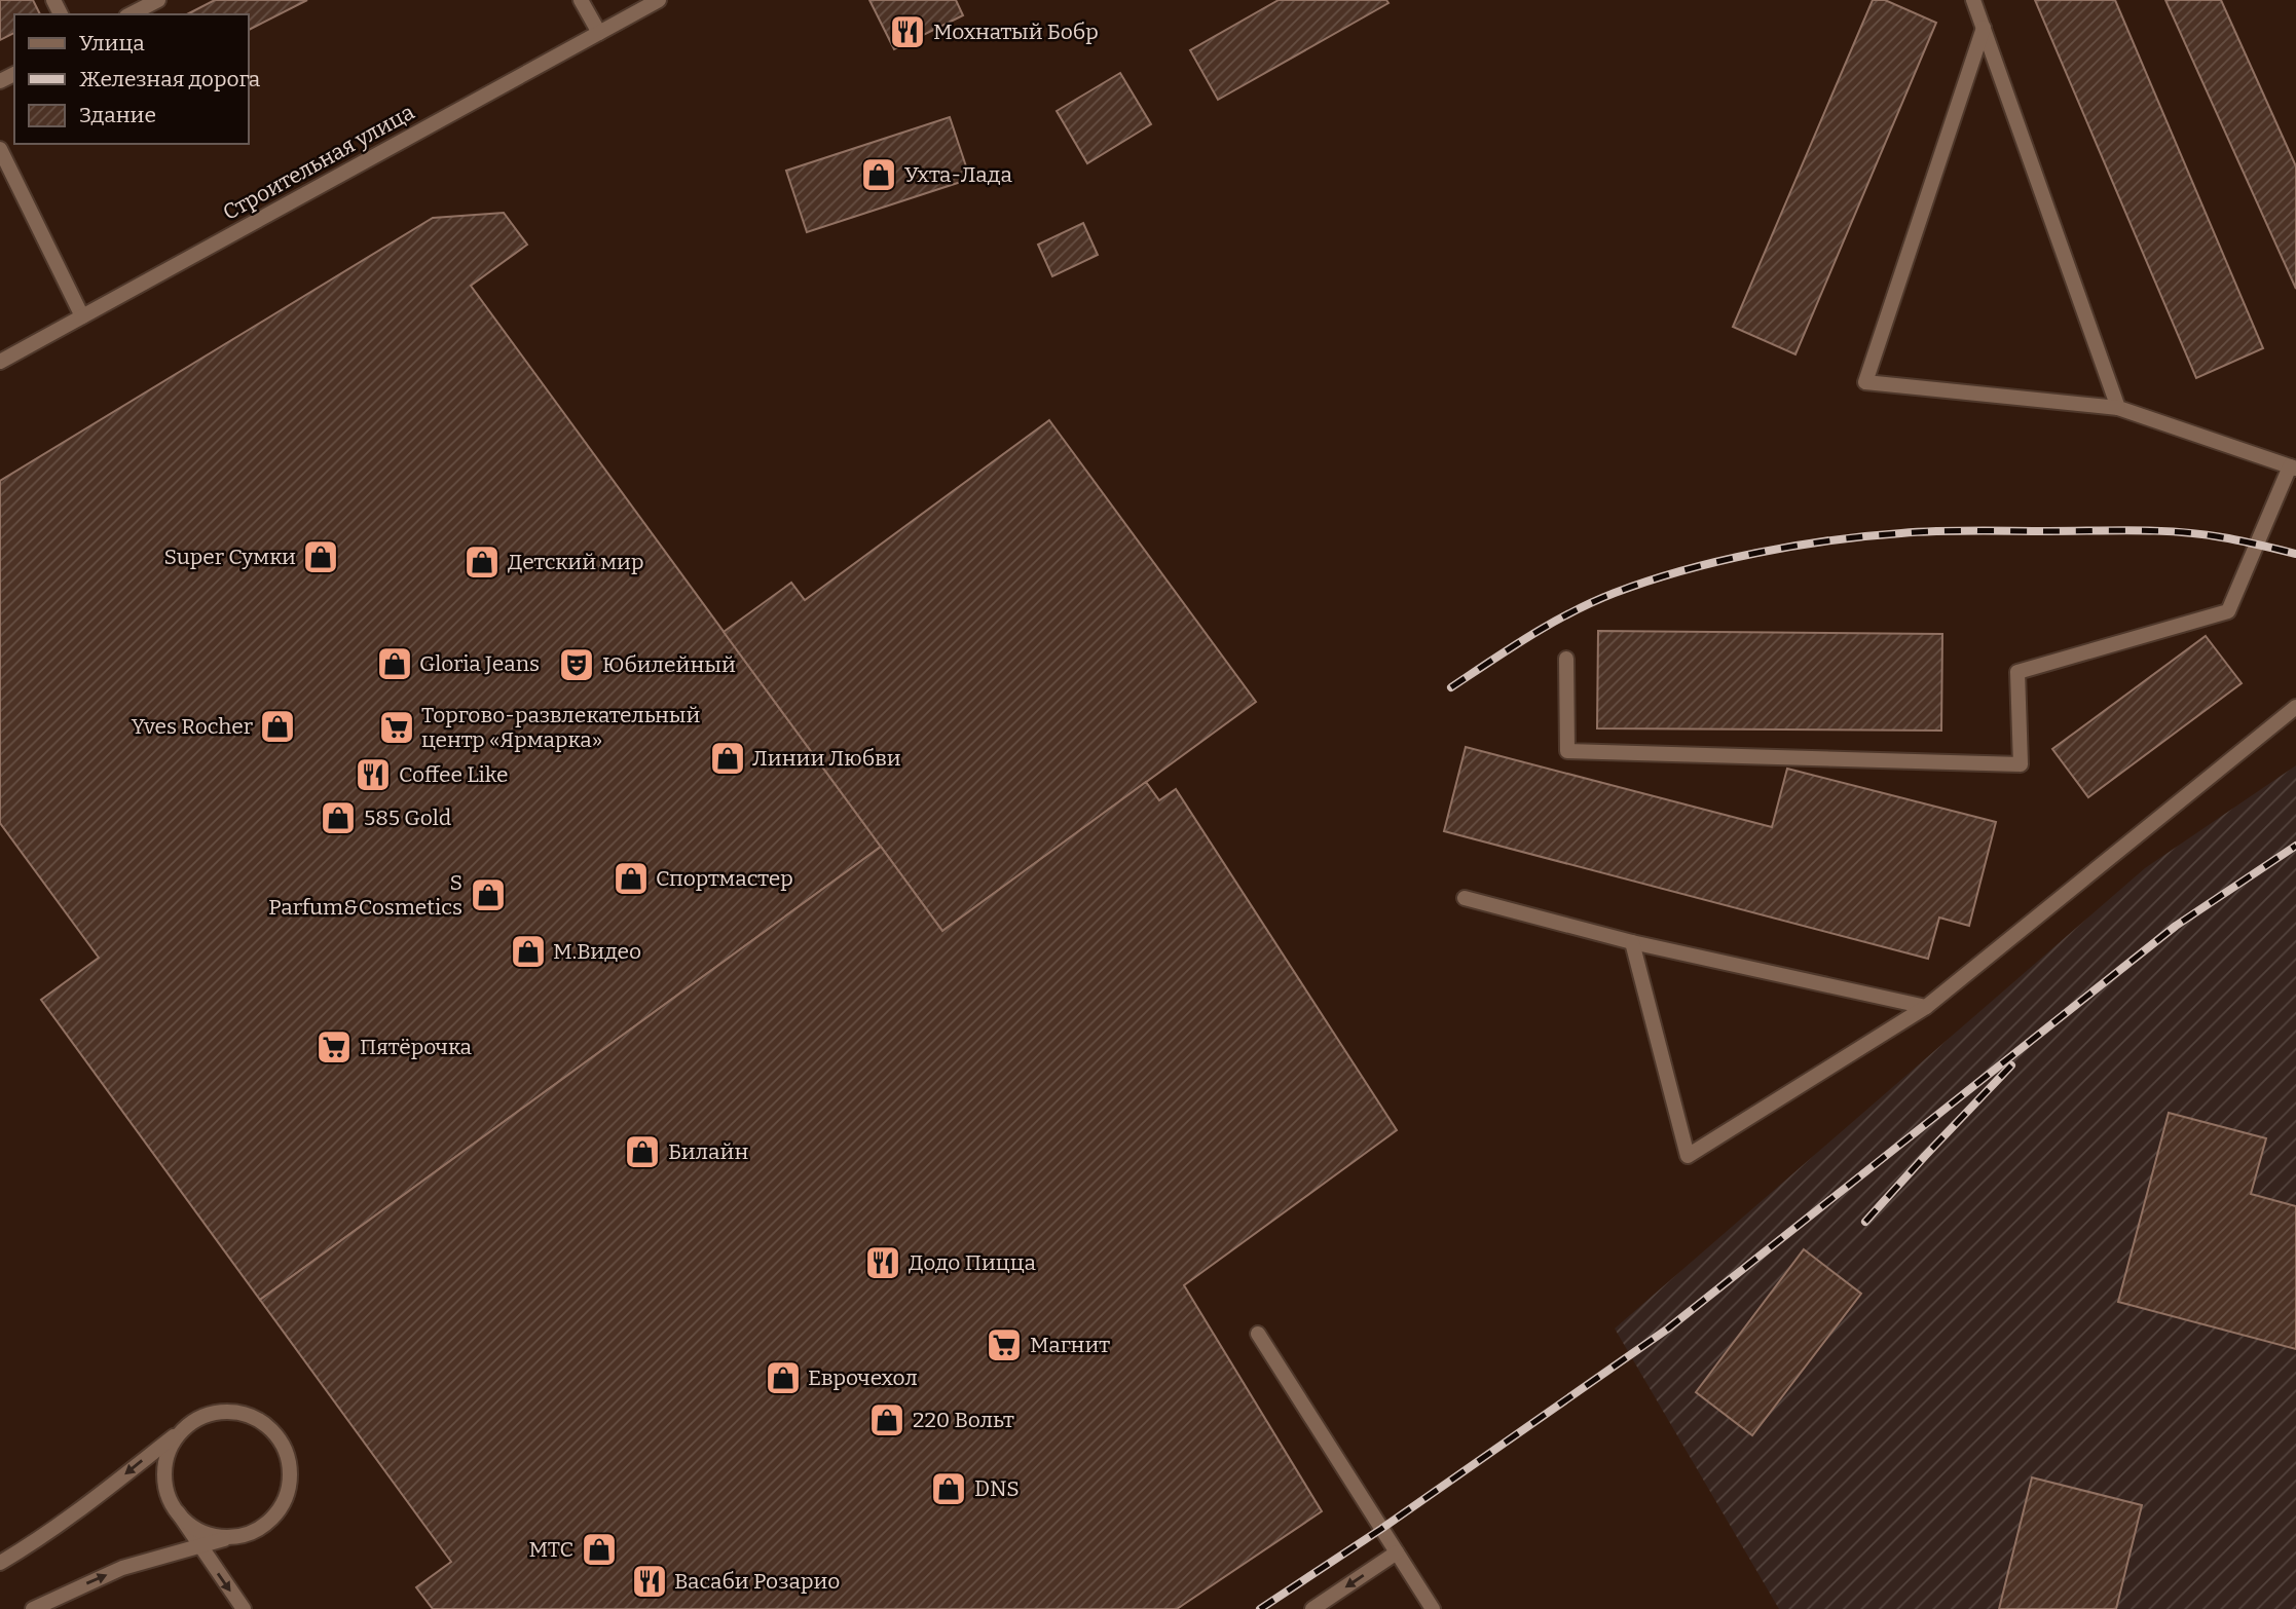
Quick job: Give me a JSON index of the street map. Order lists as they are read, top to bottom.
{
  "streets": {
    "street": ["Строительная улица"]
  },
  "places": {
    "restaurant": [
      "Мохнатый Бобр",
      "Coffee Like",
      "Додо Пицца",
      "Васаби Розарио"
    ],
    "shop": [
      "Ухта-Лада",
      "Super Сумки",
      "Детский мир",
      "Gloria Jeans",
      "Yves Rocher",
      "Линии Любви",
      "585 Gold",
      "Спортмастер",
      "S Parfum&Cosmetics",
      "М.Видео",
      "Билайн",
      "Еврочехол",
      "220 Вольт",
      "DNS",
      "МТС"
    ],
    "theatre": ["Юбилейный"],
    "supermarket": ["Торгово-развлекательный центр «Ярмарка»", "Пятёрочка", "Магнит"]
  },
  "legend": ["Улица", "Железная дорога", "Здание"]
}
